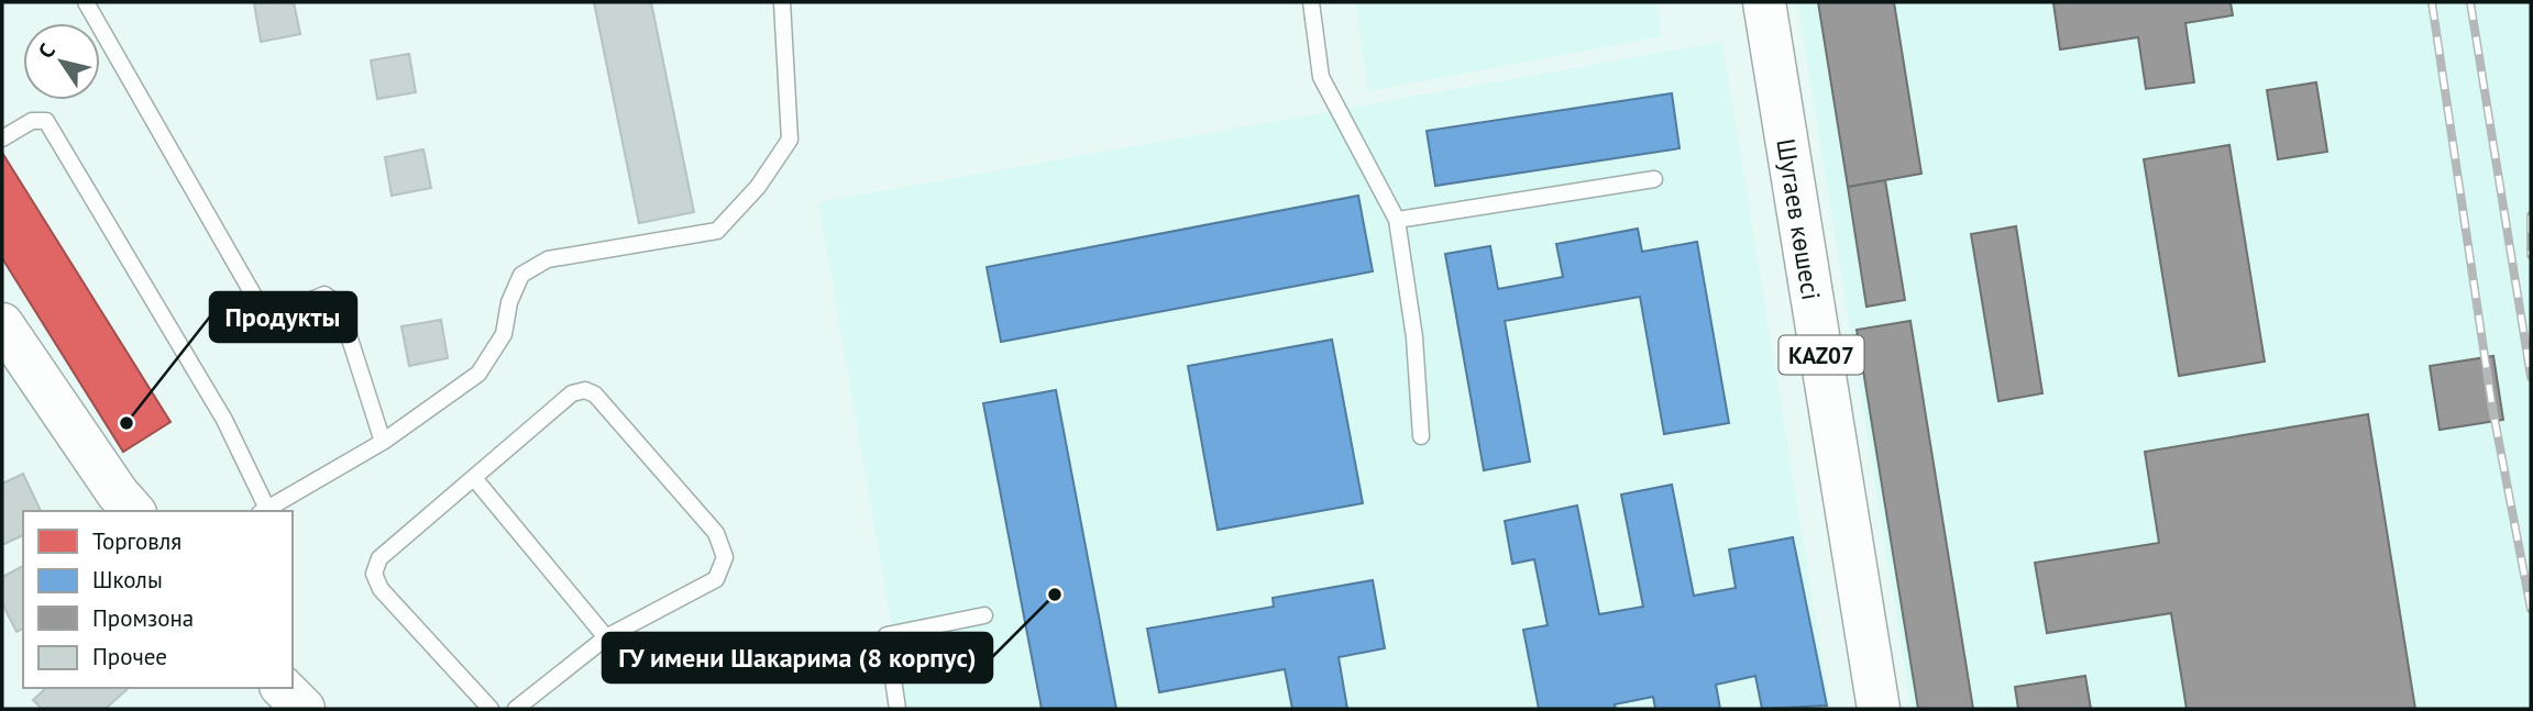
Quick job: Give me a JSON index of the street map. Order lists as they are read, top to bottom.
{
  "streets": {
    "main road": ["Шугаев көшесі", "KAZ07"]
  },
  "places": ["Продукты", "ГУ имени Шакарима (8 корпус)"],
  "legend": [
    "Торговля",
    "Школы",
    "Промзона",
    "Прочее"
  ],
  "north": "top left"
}
